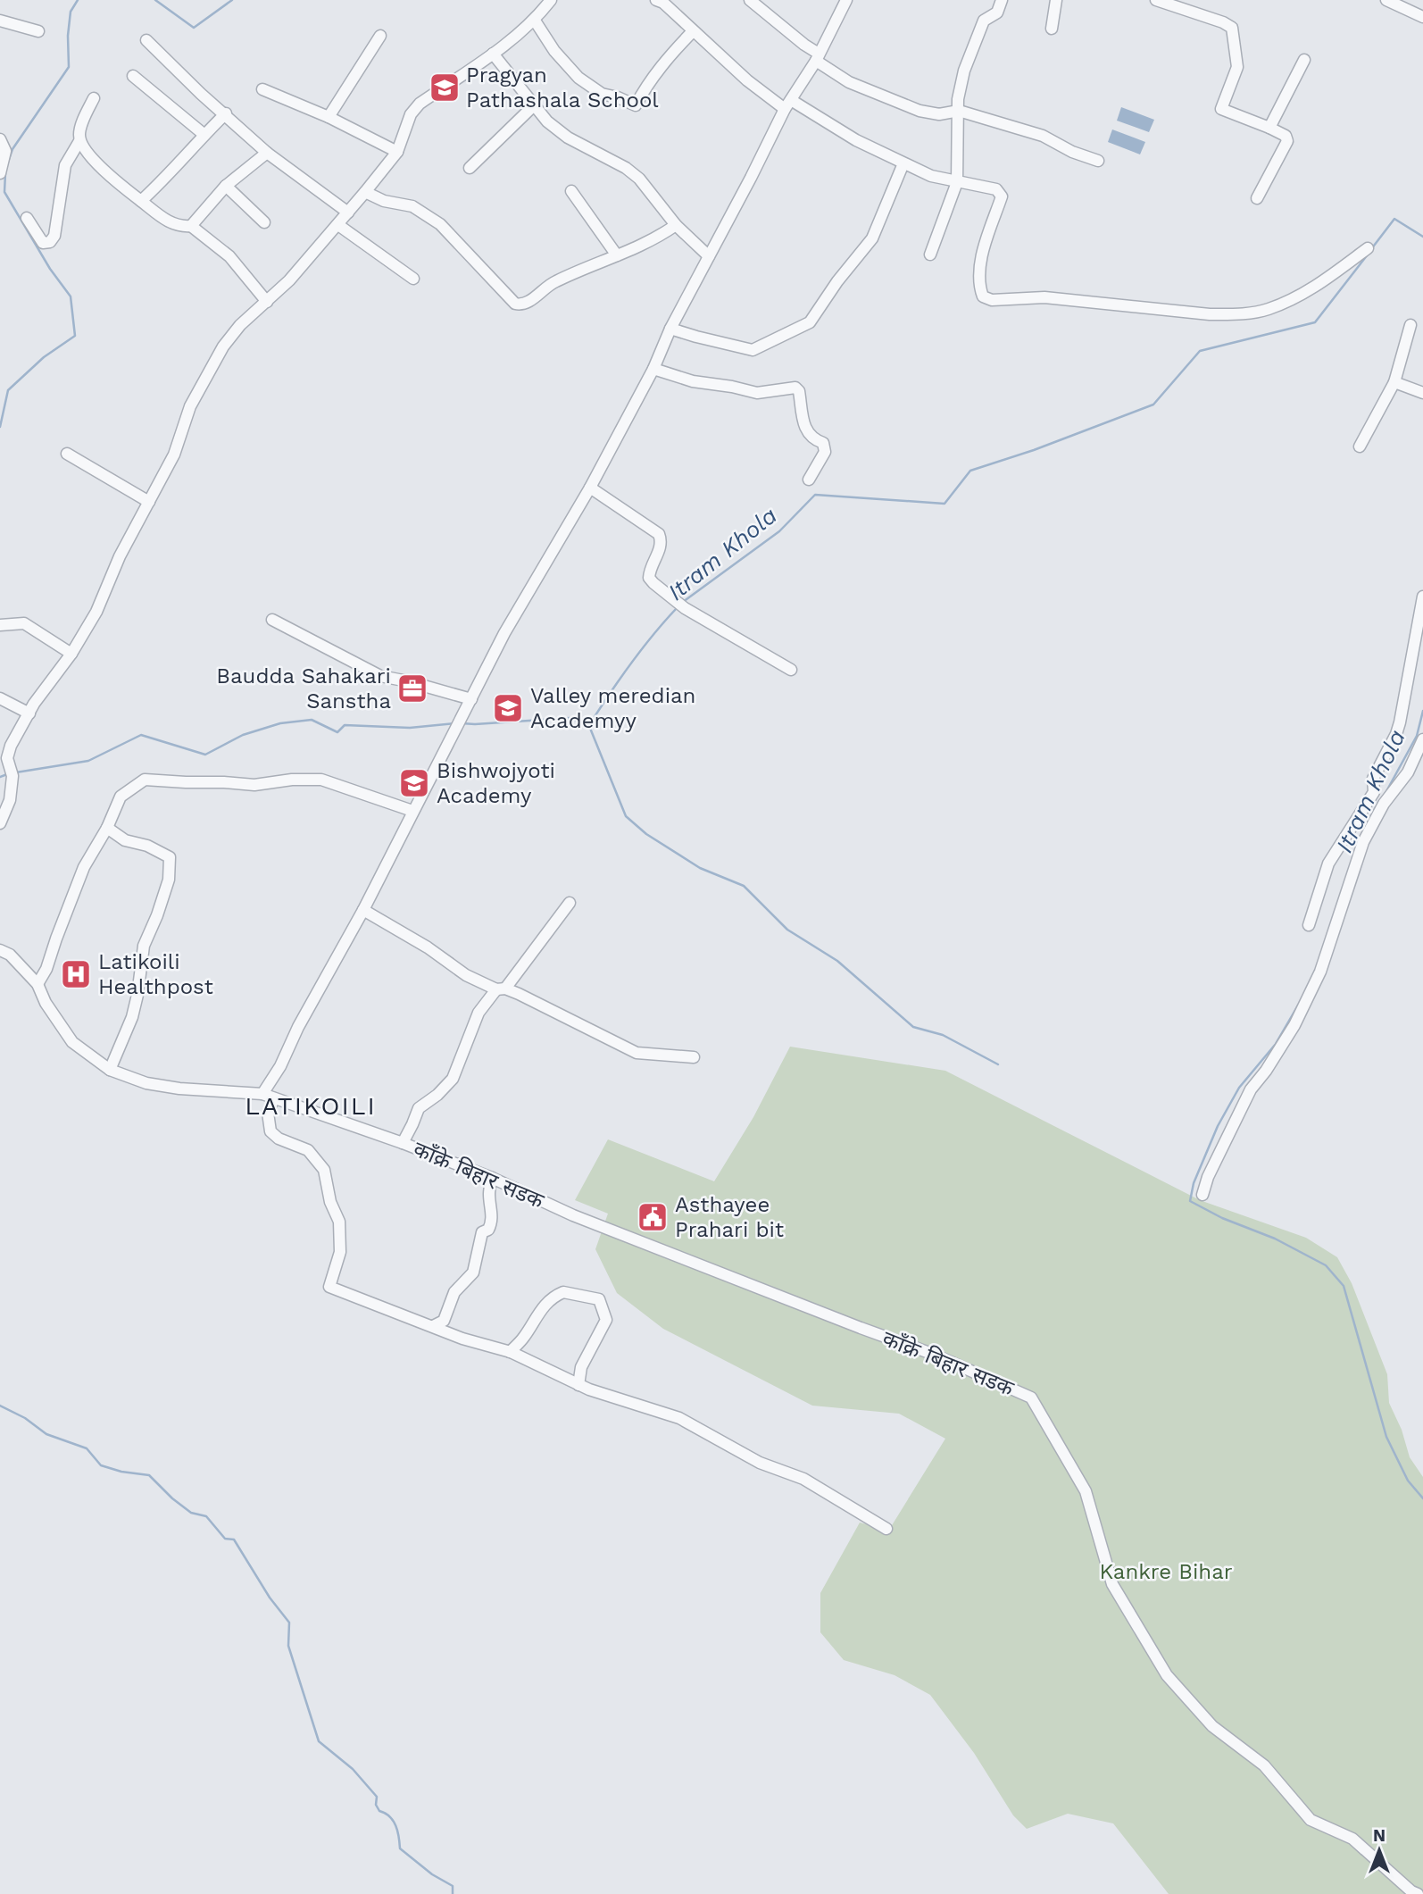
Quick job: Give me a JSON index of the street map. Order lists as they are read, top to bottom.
{
  "streets": {
    "street": ["काँक्रे बिहार सडक"]
  },
  "districts": ["LATIKOILI"],
  "water": ["Itram Khola"],
  "parks": ["Kankre Bihar"],
  "places": {
    "school or university": ["Pragyan Pathashala School", "Valley meredian Academyy", "Bishwojyoti Academy"],
    "office": ["Baudda Sahakari Sanstha"],
    "hospital": ["Latikoili Healthpost"],
    "public building": ["Asthayee Prahari bit"]
  },
  "north": "top"
}
